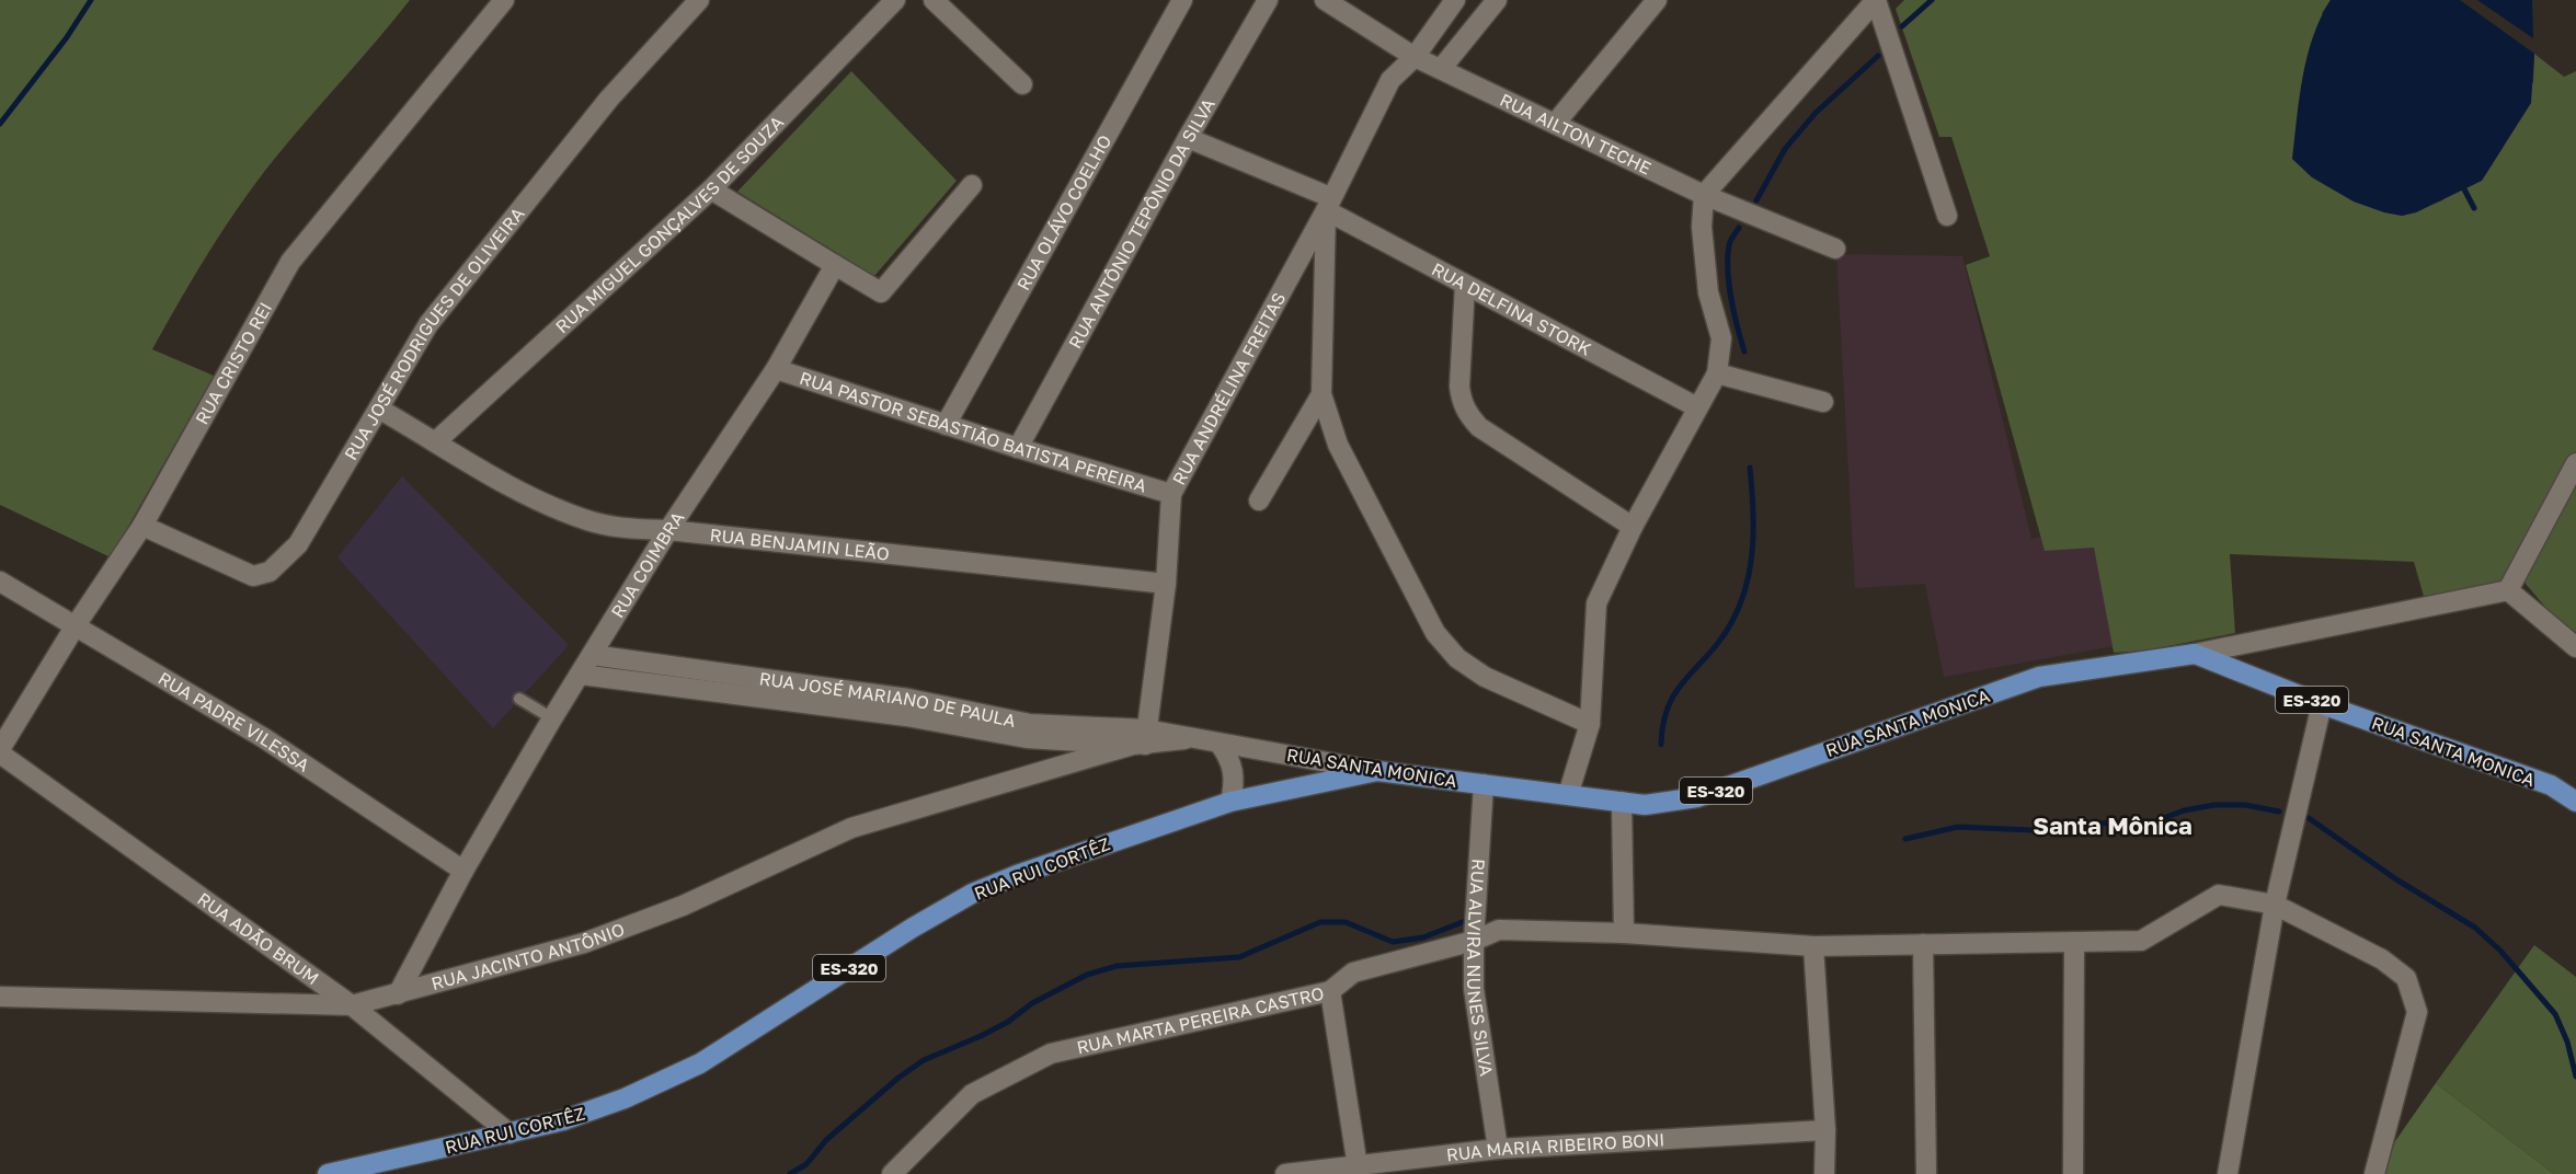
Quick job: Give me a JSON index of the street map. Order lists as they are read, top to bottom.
{
  "streets": {
    "main road": ["ES-320", "RUA SANTA MONICA", "RUA RUI CORTÊZ"],
    "street": [
      "RUA AILTON TECHE",
      "RUA OLÁVO COELHO",
      "RUA ANTÔNIO TEPÔNIO DA SILVA",
      "RUA MIGUEL GONÇALVES DE SOUZA",
      "RUA DELFINA STORK",
      "RUA JOSÉ RODRIGUES DE OLIVEIRA",
      "RUA CRISTO REI",
      "RUA ANDRÉLINA FREITAS",
      "RUA PASTOR SEBASTIÃO BATISTA PEREIRA",
      "RUA BENJAMIN LEÃO",
      "RUA COIMBRA",
      "RUA JOSÉ MARIANO DE PAULA",
      "RUA PADRE VILESSA",
      "RUA ADÃO BRUM",
      "RUA JACINTO ANTÔNIO",
      "RUA ALVIRA NUNES SILVA",
      "RUA MARTA PEREIRA CASTRO",
      "RUA MARIA RIBEIRO BONI"
    ]
  },
  "crossings": [
    ["RUA AILTON TECHE", "RUA ANDRÉLINA FREITAS"],
    ["RUA OLÁVO COELHO", "RUA PASTOR SEBASTIÃO BATISTA PEREIRA"],
    ["RUA ANTÔNIO TEPÔNIO DA SILVA", "RUA PASTOR SEBASTIÃO BATISTA PEREIRA"],
    ["RUA MIGUEL GONÇALVES DE SOUZA", "RUA BENJAMIN LEÃO"],
    ["RUA DELFINA STORK", "RUA ANDRÉLINA FREITAS"],
    ["RUA JOSÉ RODRIGUES DE OLIVEIRA", "RUA CRISTO REI"],
    ["RUA JOSÉ RODRIGUES DE OLIVEIRA", "RUA BENJAMIN LEÃO"],
    ["RUA CRISTO REI", "RUA PADRE VILESSA"],
    ["RUA CRISTO REI", "RUA ADÃO BRUM"],
    ["RUA ANDRÉLINA FREITAS", "RUA PASTOR SEBASTIÃO BATISTA PEREIRA"],
    ["RUA ANDRÉLINA FREITAS", "RUA BENJAMIN LEÃO"],
    ["RUA ANDRÉLINA FREITAS", "RUA JOSÉ MARIANO DE PAULA"],
    ["RUA ANDRÉLINA FREITAS", "RUA JACINTO ANTÔNIO"],
    ["RUA PASTOR SEBASTIÃO BATISTA PEREIRA", "RUA COIMBRA"],
    ["RUA BENJAMIN LEÃO", "RUA COIMBRA"],
    ["RUA COIMBRA", "RUA JOSÉ MARIANO DE PAULA"],
    ["RUA COIMBRA", "RUA PADRE VILESSA"],
    ["RUA COIMBRA", "RUA JACINTO ANTÔNIO"],
    ["RUA JOSÉ MARIANO DE PAULA", "RUA JACINTO ANTÔNIO"],
    ["RUA SANTA MONICA", "RUA RUI CORTÊZ"],
    ["RUA SANTA MONICA", "RUA JACINTO ANTÔNIO"],
    ["RUA SANTA MONICA", "RUA ALVIRA NUNES SILVA"],
    ["RUA RUI CORTÊZ", "RUA ADÃO BRUM"],
    ["RUA ADÃO BRUM", "RUA JACINTO ANTÔNIO"],
    ["RUA ALVIRA NUNES SILVA", "RUA MARTA PEREIRA CASTRO"],
    ["RUA ALVIRA NUNES SILVA", "RUA MARIA RIBEIRO BONI"]
  ],
  "districts": ["Santa Mônica"]
}
